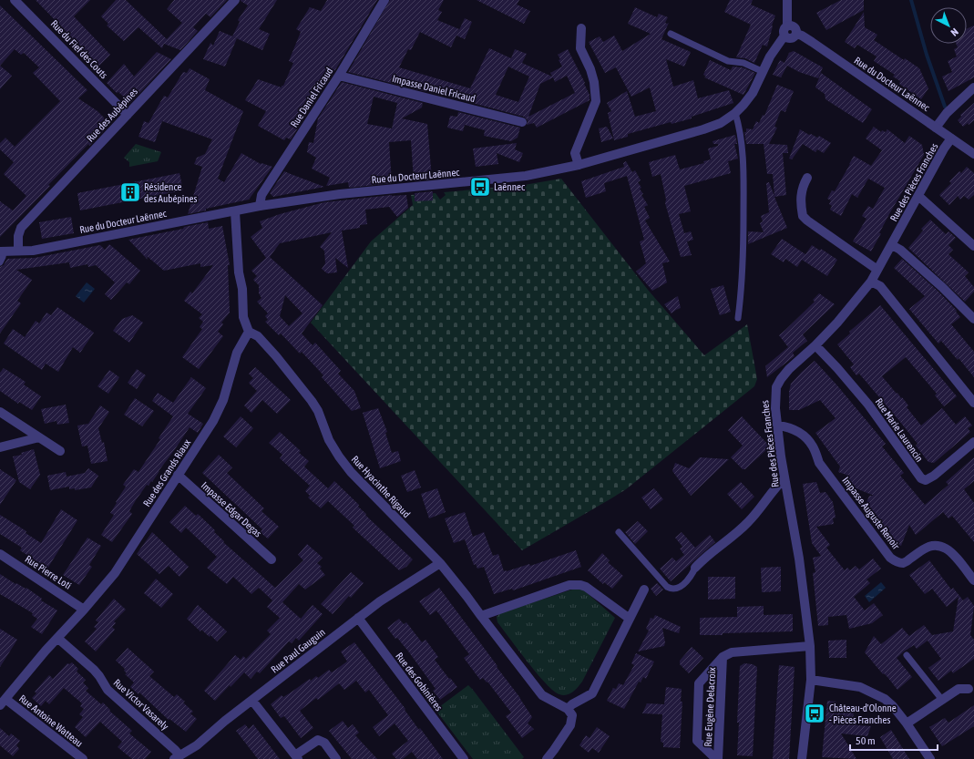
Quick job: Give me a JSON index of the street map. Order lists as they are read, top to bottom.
{
  "streets": {
    "street": [
      "Rue du Fief des Couts",
      "Rue du Docteur Laënnec",
      "Impasse Daniel Fricaud",
      "Rue Daniel Fricaud",
      "Rue des Aubépines",
      "Rue des Pièces Franches",
      "Rue Marie Laurencin",
      "Rue des Grands Riaux",
      "Rue Hyacinthe Rigaud",
      "Impasse Edgar Degas",
      "Impasse Auguste Renoir",
      "Rue Pierre Loti",
      "Rue Paul Gauguin",
      "Rue des Gobinières",
      "Rue Victor Vasarely",
      "Rue Eugène Delacroix",
      "Rue Antoine Watteau"
    ]
  },
  "crossings": [
    ["Rue du Fief des Couts", "Rue des Aubépines"],
    ["Rue du Docteur Laënnec", "Rue Daniel Fricaud"],
    ["Rue du Docteur Laënnec", "Rue des Aubépines"],
    ["Rue du Docteur Laënnec", "Rue des Pièces Franches"],
    ["Impasse Daniel Fricaud", "Rue Daniel Fricaud"],
    ["Rue des Pièces Franches", "Rue Marie Laurencin"],
    ["Rue des Pièces Franches", "Impasse Auguste Renoir"],
    ["Rue des Pièces Franches", "Rue Eugène Delacroix"],
    ["Rue des Grands Riaux", "Rue Hyacinthe Rigaud"],
    ["Rue des Grands Riaux", "Impasse Edgar Degas"],
    ["Rue des Grands Riaux", "Rue Pierre Loti"],
    ["Rue des Grands Riaux", "Rue Victor Vasarely"],
    ["Rue des Grands Riaux", "Rue Antoine Watteau"],
    ["Rue Hyacinthe Rigaud", "Rue Paul Gauguin"],
    ["Rue Paul Gauguin", "Rue des Gobinières"],
    ["Rue Paul Gauguin", "Rue Victor Vasarely"]
  ],
  "places": {
    "bus stop": ["Laënnec", "Château-d'Olonne - Pièces Franches"],
    "building": ["Résidence des Aubépines"]
  },
  "scale_bar": "50 m",
  "north": "bottom right"
}
